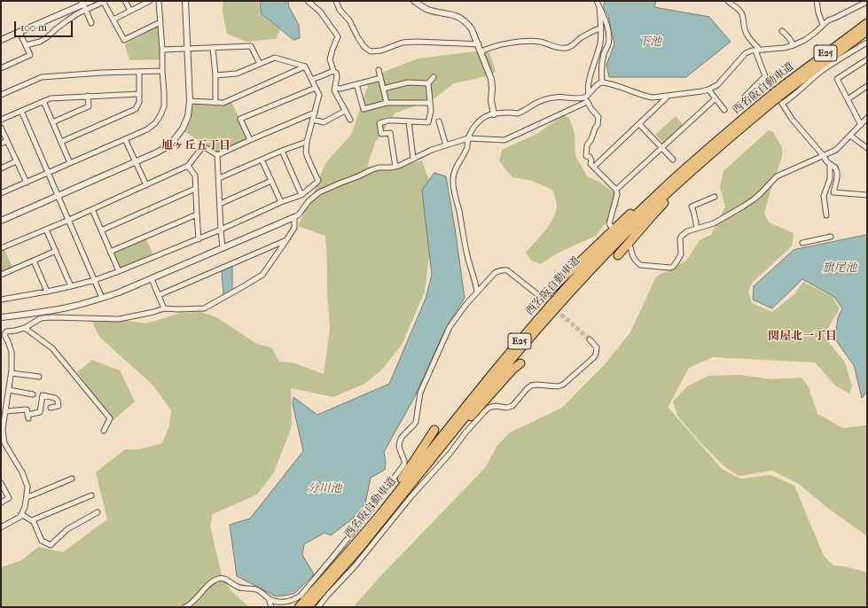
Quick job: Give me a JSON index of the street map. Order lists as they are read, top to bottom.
{
  "streets": {
    "highway": ["E25", "西名阪自動車道"]
  },
  "districts": ["旭ヶ丘五丁目", "関屋北一丁目"],
  "water": ["下池", "旗尾池", "分川池"],
  "scale_bar": "100 m"
}
